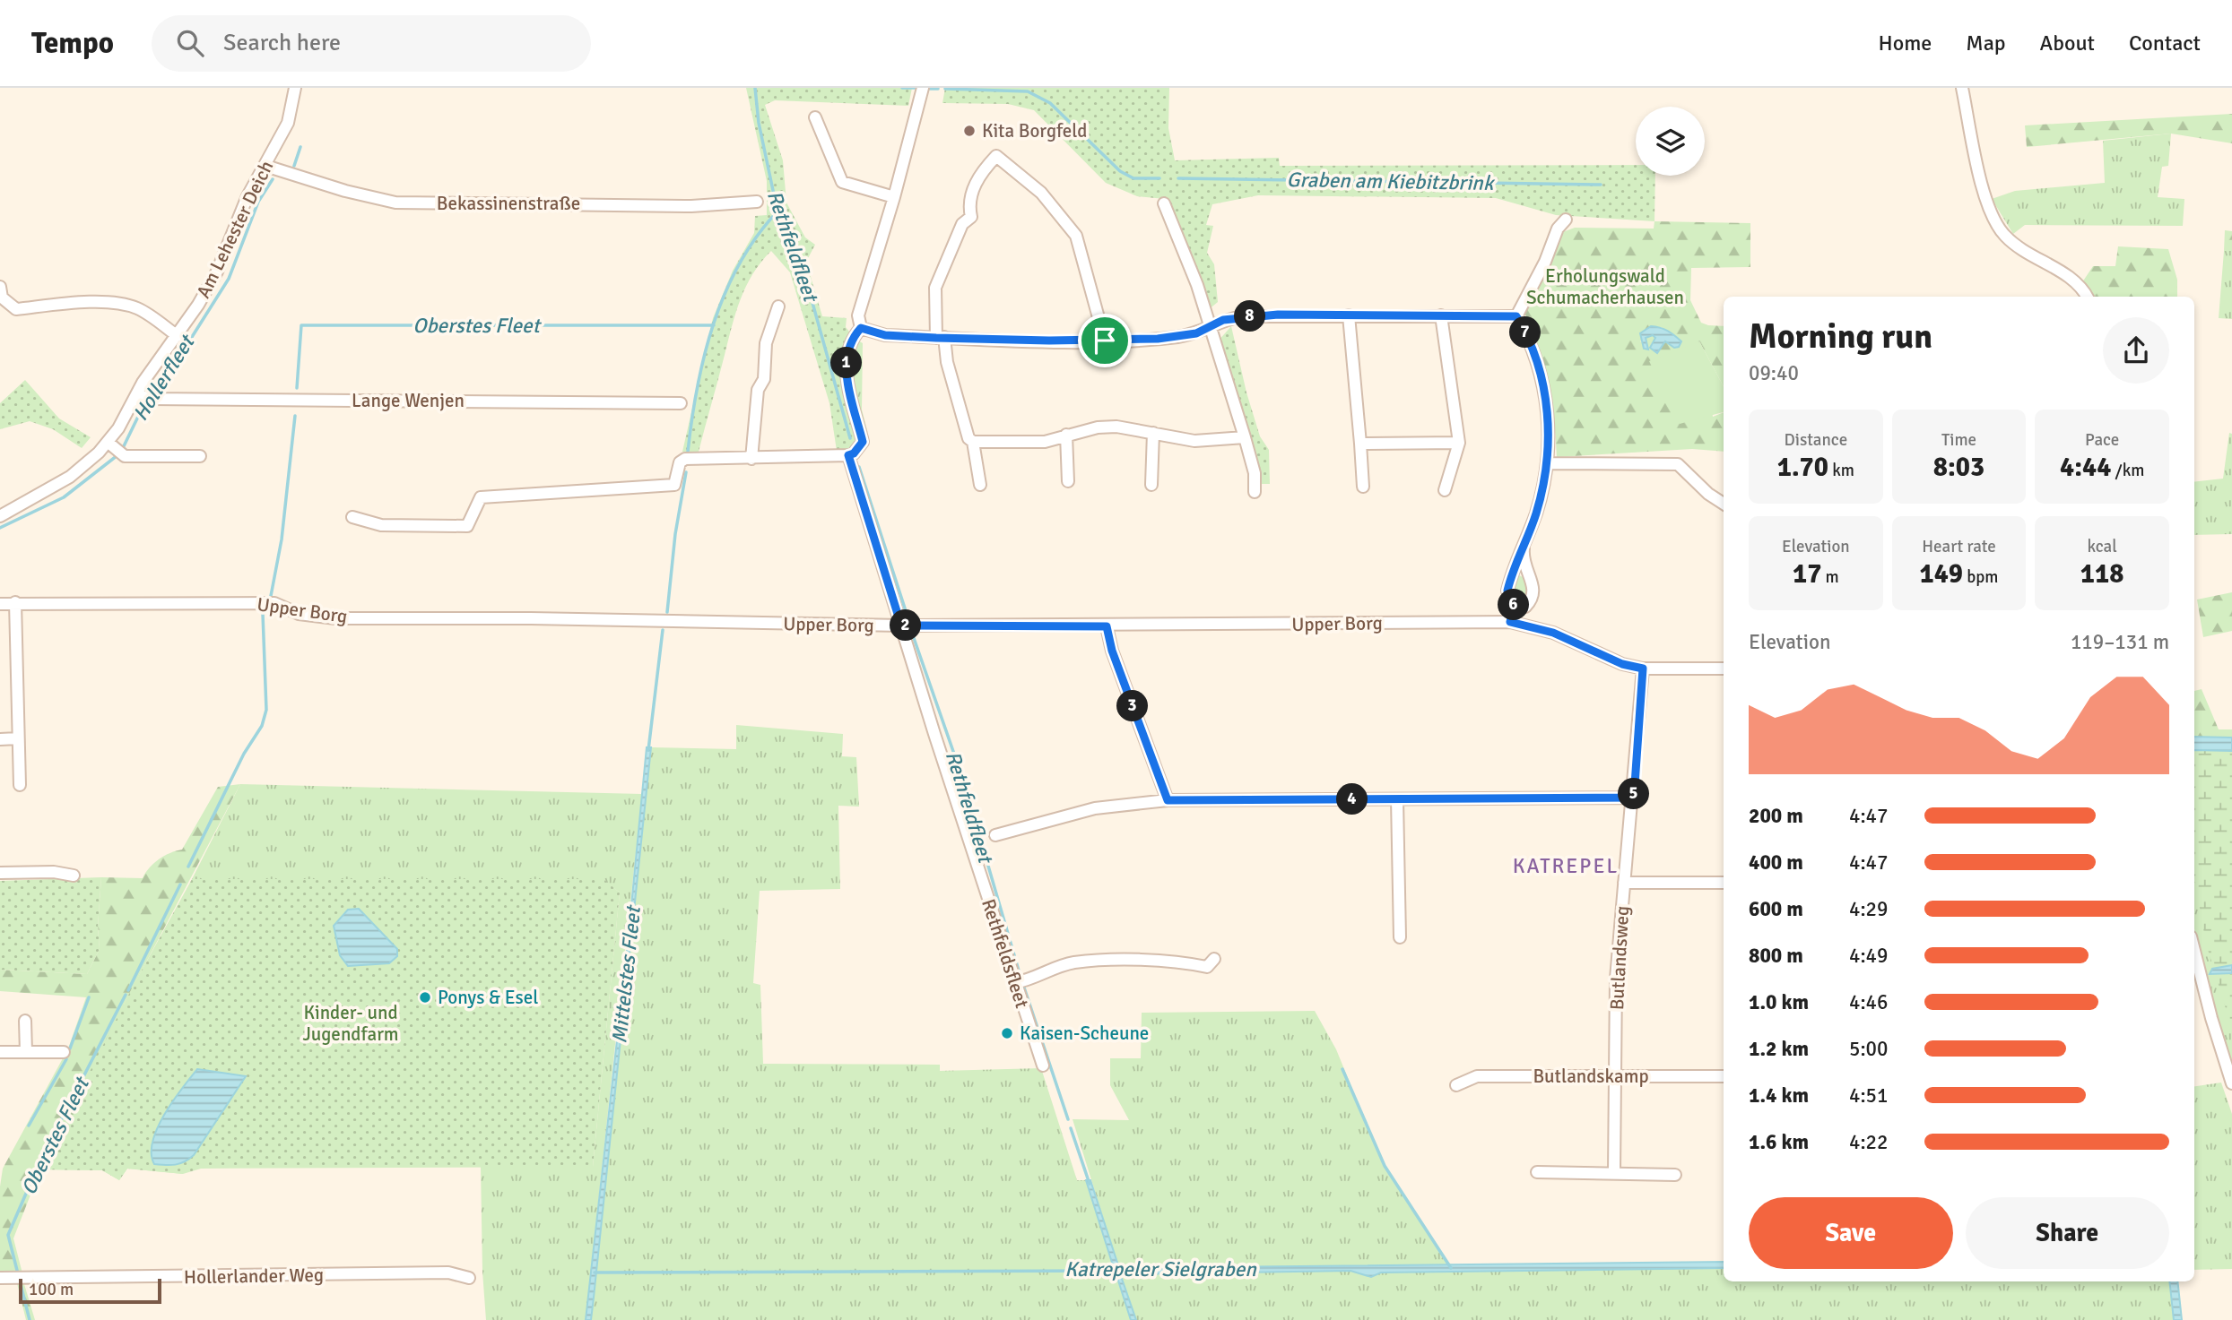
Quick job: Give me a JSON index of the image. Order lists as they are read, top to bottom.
{
  "streets": {
    "street": [
      "Bekassinenstraße",
      "Am Lehester Deich",
      "Lange Wenjen",
      "Upper Borg",
      "Rethfeldsfleet",
      "Butlandsweg",
      "Butlandskamp",
      "Hollerlander Weg"
    ]
  },
  "crossings": [
    ["Bekassinenstraße", "Am Lehester Deich"],
    ["Am Lehester Deich", "Lange Wenjen"],
    ["Upper Borg", "Rethfeldsfleet"],
    ["Upper Borg", "Butlandsweg"],
    ["Butlandsweg", "Butlandskamp"]
  ],
  "districts": ["KATREPEL"],
  "water": [
    "Graben am Kiebitzbrink",
    "Rethfeldfleet",
    "Oberstes Fleet",
    "Hollerfleet",
    "Mittelstes Fleet",
    "Katrepeler Sielgraben"
  ],
  "parks": ["Erholungswald Schumacherhausen", "Kinder- und Jugendfarm"],
  "places": ["Kita Borgfeld", "Ponys & Esel", "Kaisen-Scheune"],
  "scale_bar": "100 m",
  "page": {
    "header": "Tempo",
    "search": "Search here",
    "nav": [
      "Home",
      "Map",
      "About",
      "Contact"
    ],
    "heading": ["Morning run", "09:40"],
    "pins": [
      "8",
      "7",
      "1",
      "6",
      "2",
      "3",
      "5",
      "4"
    ],
    "stats": [
      ["Distance", "1.70 km"],
      ["Time", "8:03"],
      ["Pace", "4:44 /km"],
      ["Elevation", "17 m"],
      ["Heart rate", "149 bpm"],
      ["kcal", "118"]
    ],
    "chart": ["Elevation", "119–131 m"],
    "list": [
      {
        "name": "200 m",
        "note": "4:47"
      },
      {
        "name": "400 m",
        "note": "4:47"
      },
      {
        "name": "600 m",
        "note": "4:29"
      },
      {
        "name": "800 m",
        "note": "4:49"
      },
      {
        "name": "1.0 km",
        "note": "4:46"
      },
      {
        "name": "1.2 km",
        "note": "5:00"
      },
      {
        "name": "1.4 km",
        "note": "4:51"
      },
      {
        "name": "1.6 km",
        "note": "4:22"
      }
    ],
    "buttons": ["Save", "Share"],
    "scale": "100 m"
  }
}
